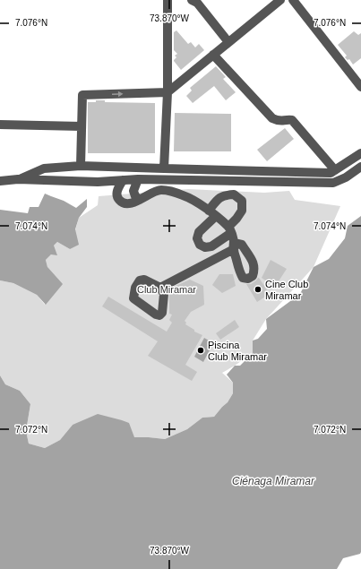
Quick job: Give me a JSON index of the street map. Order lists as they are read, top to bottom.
{
  "water": ["Ciénaga Miramar"],
  "parks": ["Club Miramar"],
  "places": ["Cine Club Miramar", "Piscina Club Miramar"],
  "coordinates": [
    "73.870°W",
    "7.076°N",
    "7.074°N",
    "7.072°N"
  ]
}
